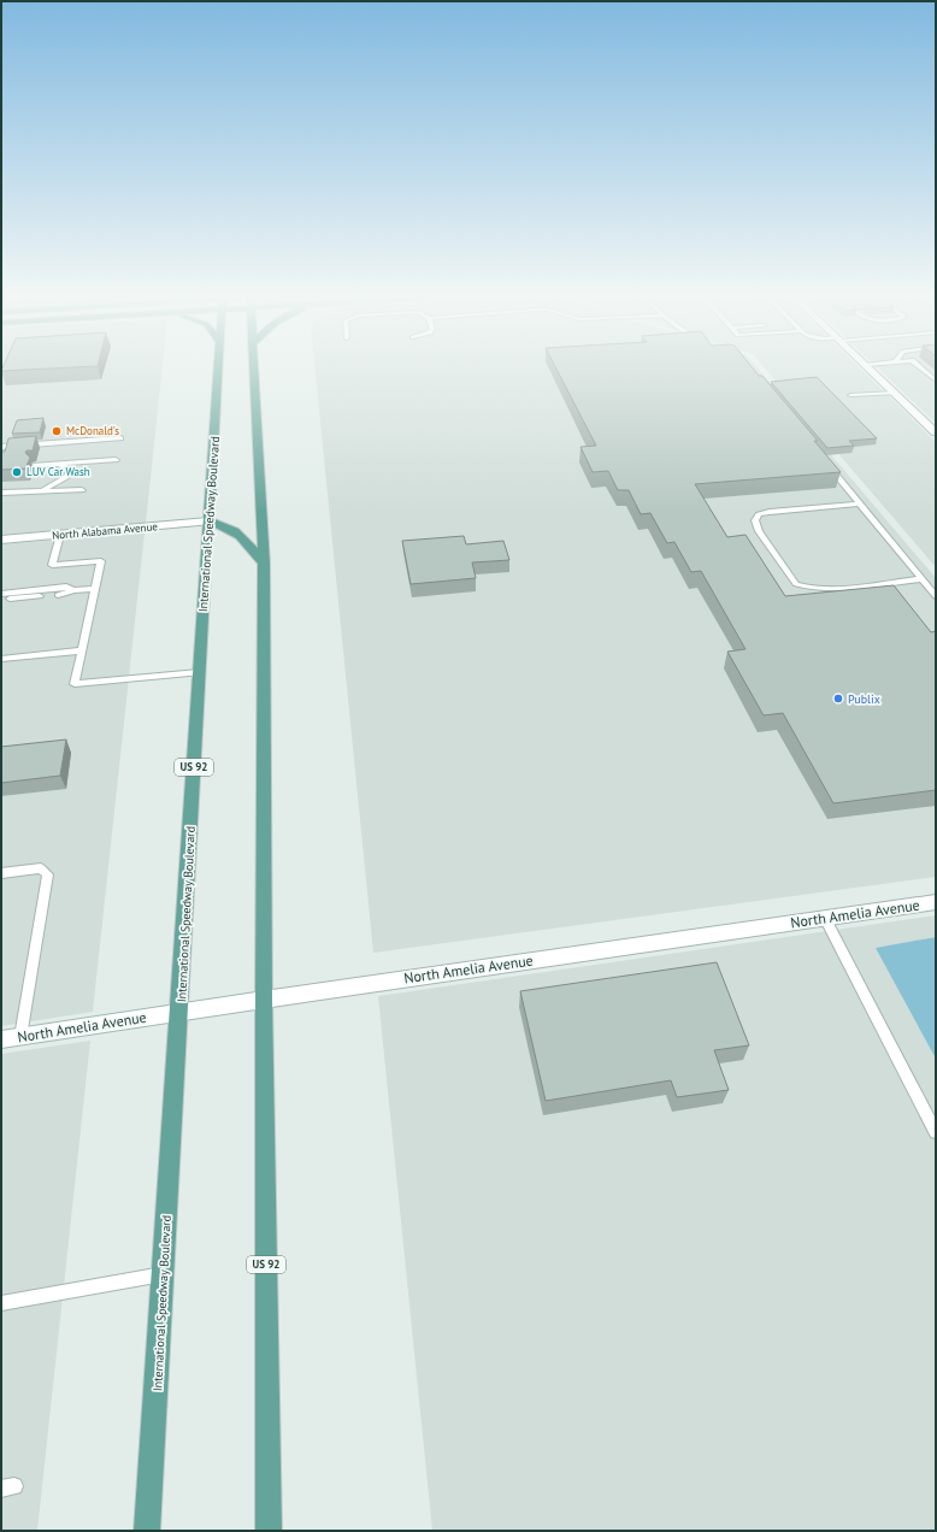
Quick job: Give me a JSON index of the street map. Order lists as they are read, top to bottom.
{
  "streets": {
    "main road": ["International Speedway Boulevard", "US 92"],
    "street": ["North Alabama Avenue", "North Amelia Avenue"]
  },
  "crossings": [
    ["International Speedway Boulevard", "North Alabama Avenue"],
    ["International Speedway Boulevard", "North Amelia Avenue"],
    ["US 92", "North Amelia Avenue"]
  ],
  "places": ["McDonald's", "LUV Car Wash", "Publix"]
}
